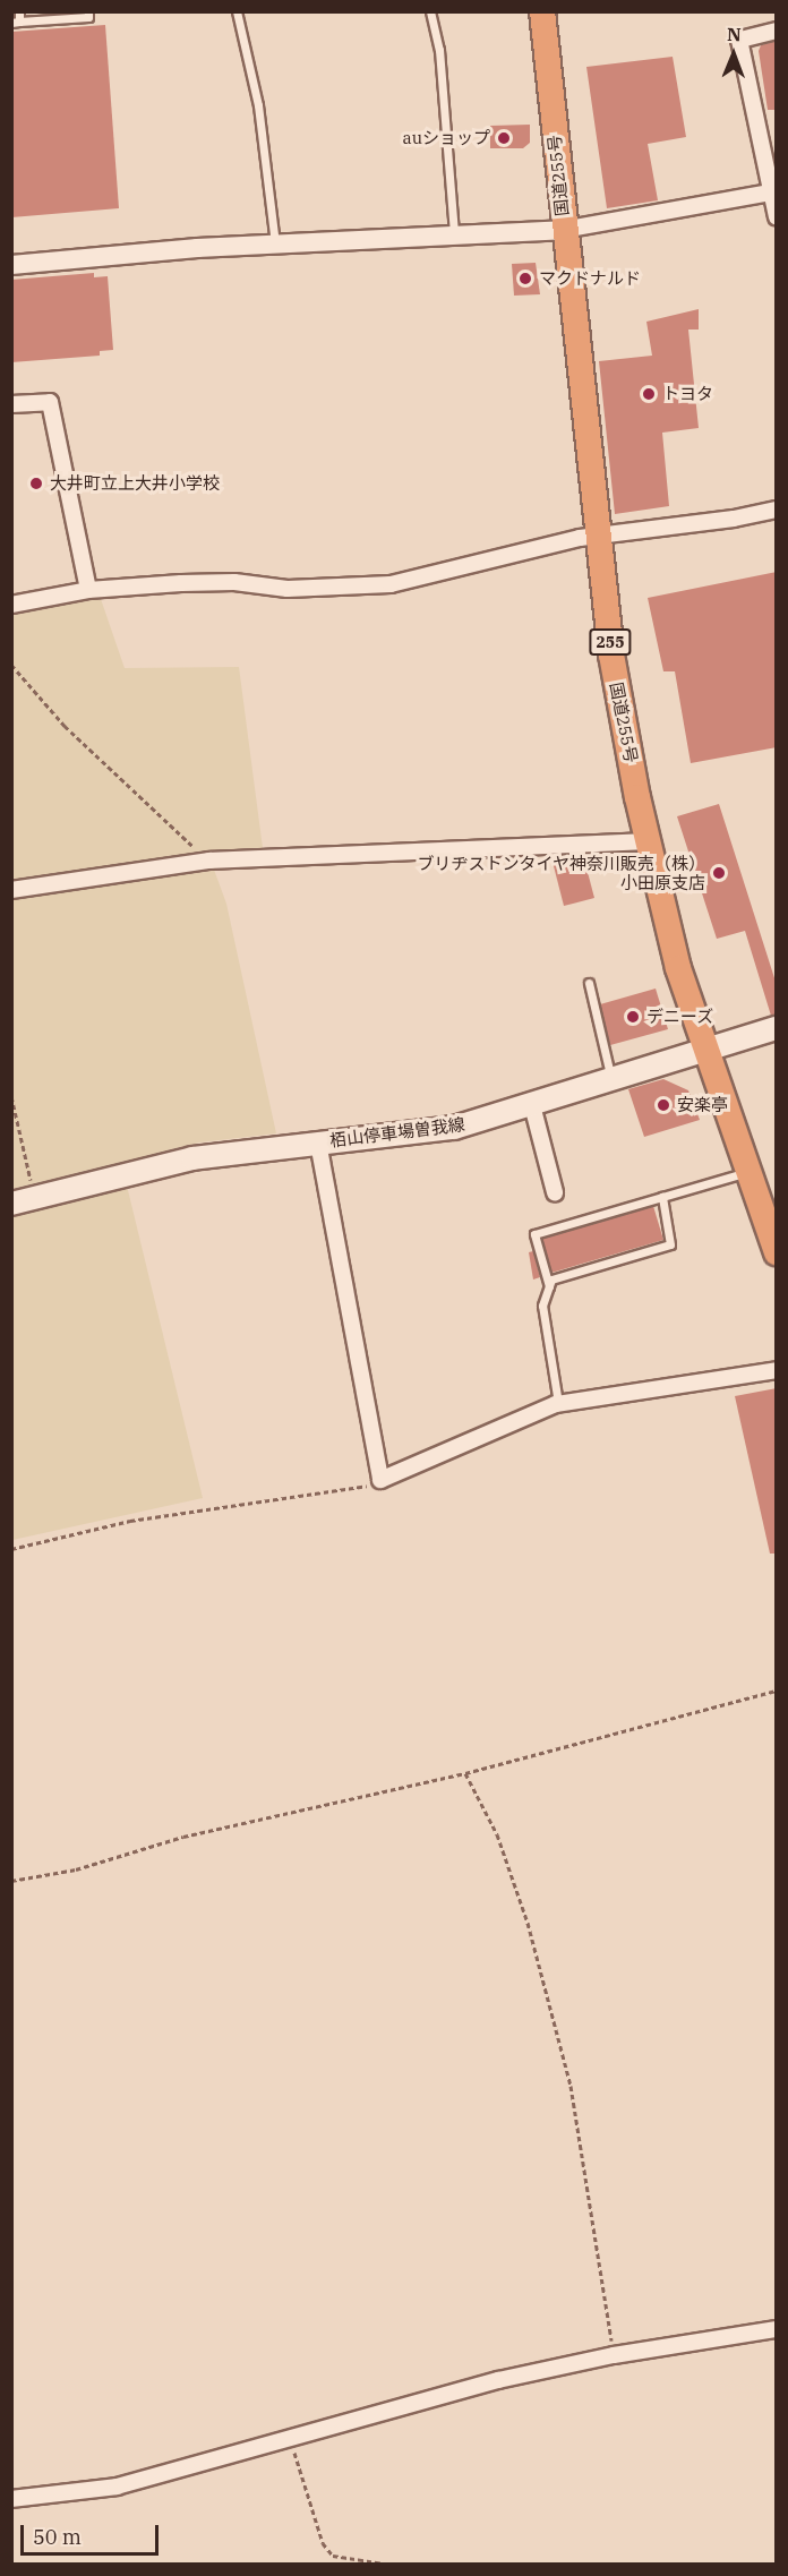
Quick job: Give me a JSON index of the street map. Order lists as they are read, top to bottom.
{
  "streets": {
    "highway": ["国道255号", "255"],
    "main road": ["栢山停車場曽我線"]
  },
  "crossings": [
    ["国道255号", "栢山停車場曽我線"]
  ],
  "places": [
    "auショップ",
    "マクドナルド",
    "トヨタ",
    "大井町立上大井小学校",
    "ブリヂストンタイヤ神奈川販売（株） 小田原支店",
    "デニーズ",
    "安楽亭"
  ],
  "scale_bar": "50 m",
  "north": "top"
}
